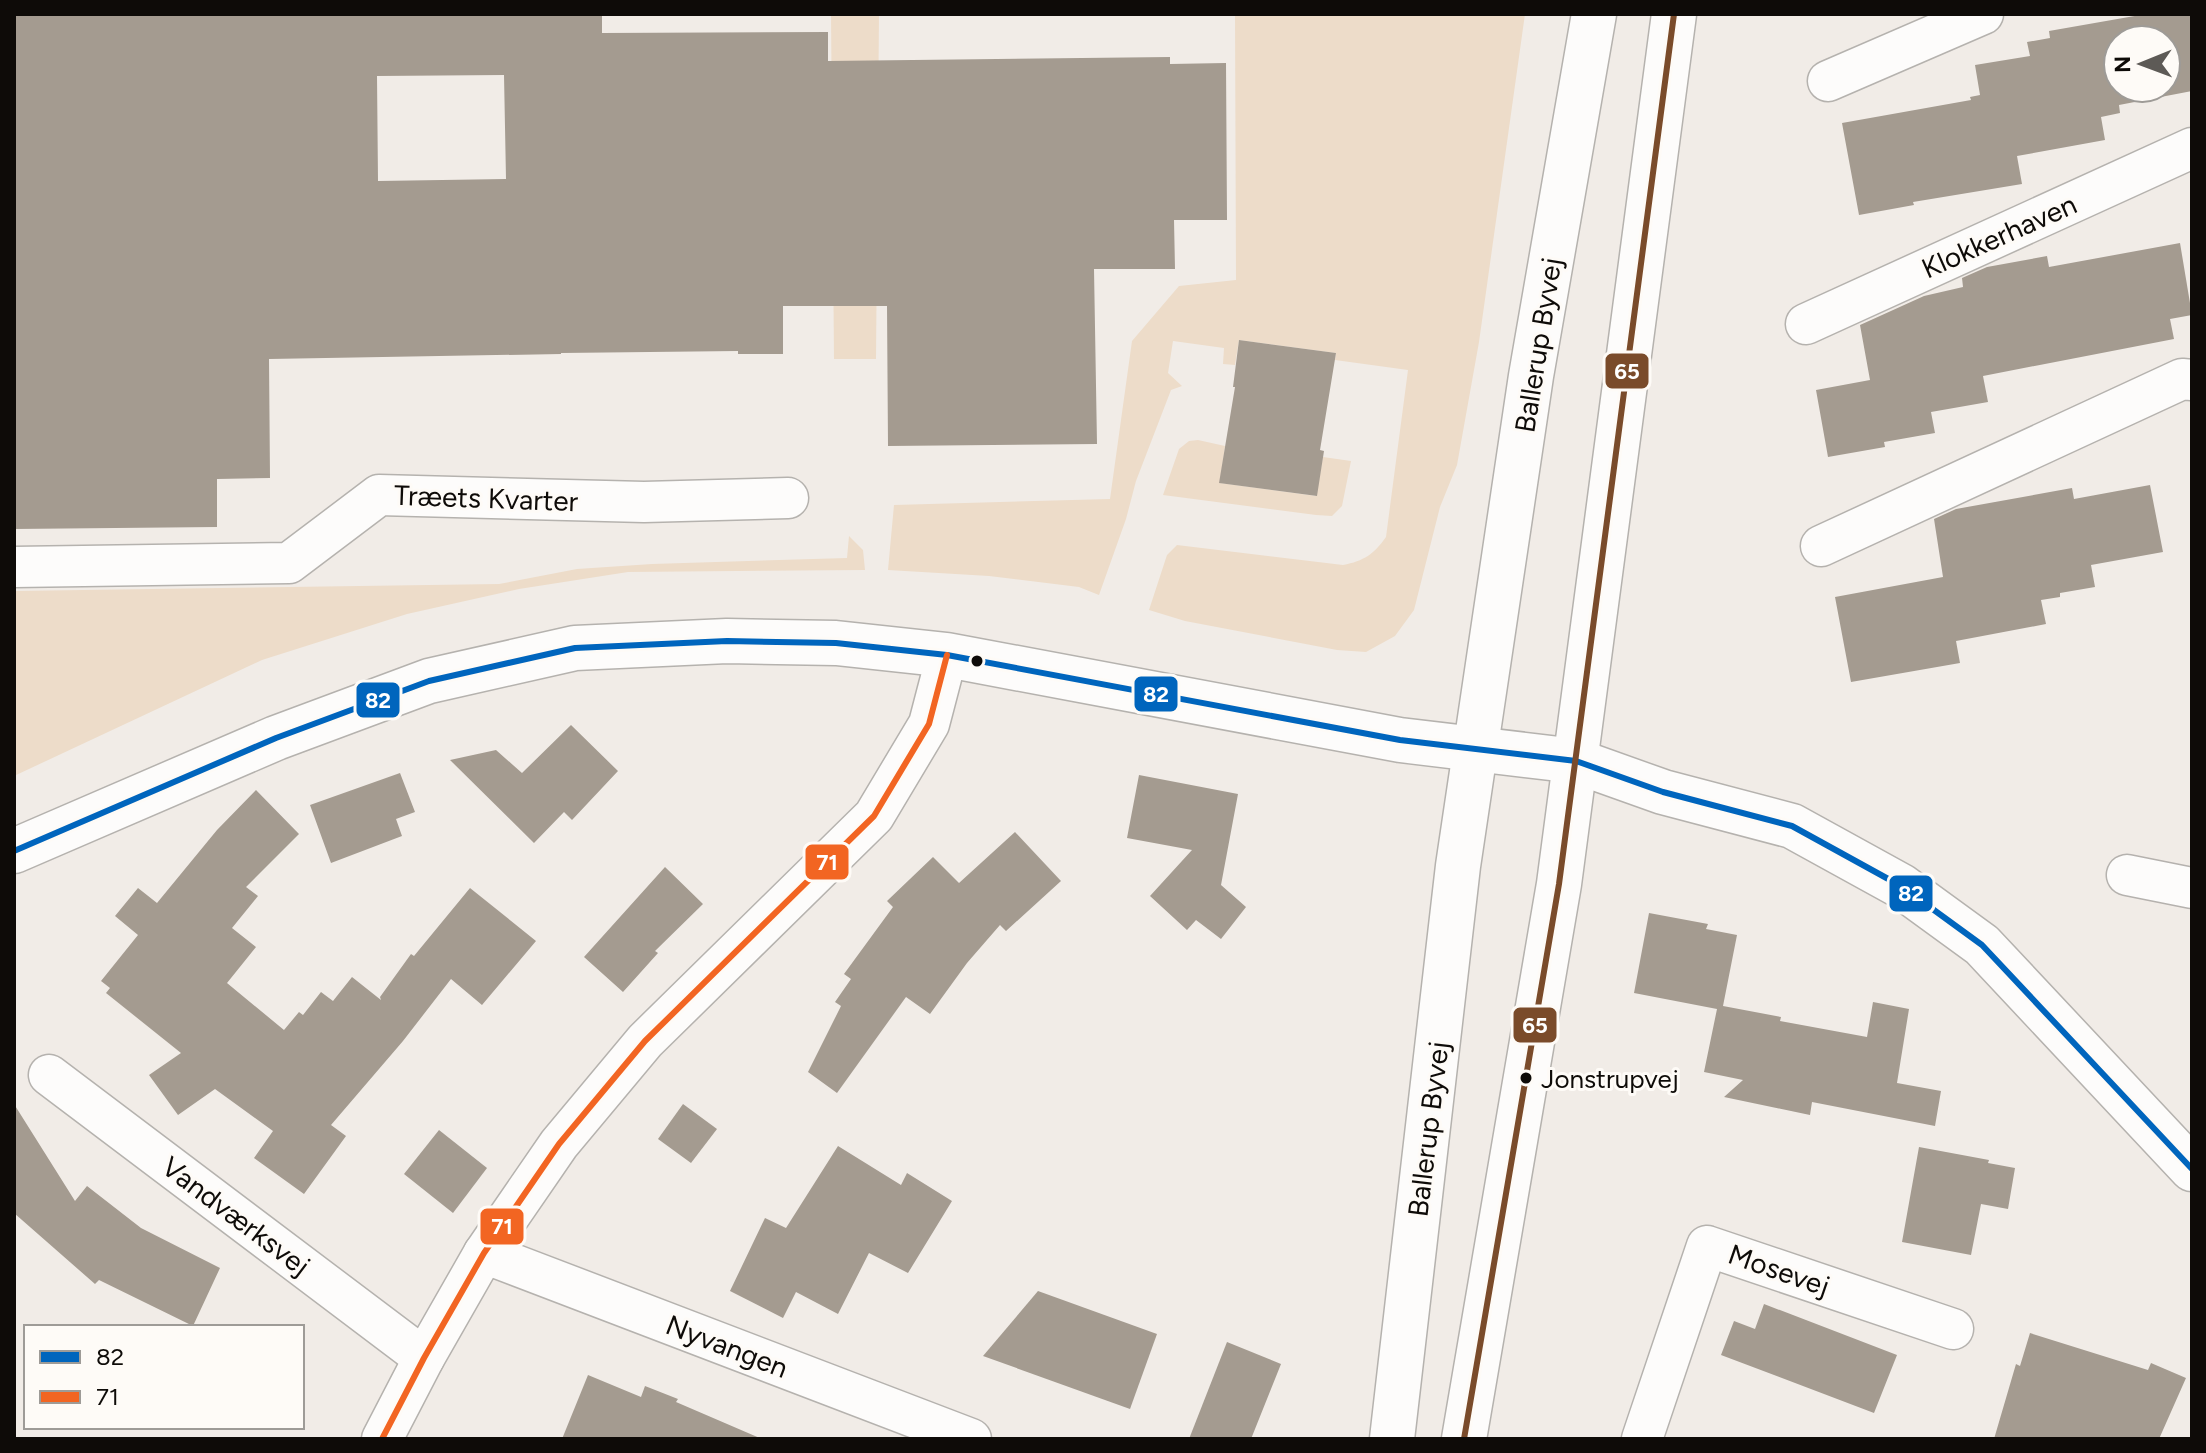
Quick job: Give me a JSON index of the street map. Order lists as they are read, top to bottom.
{
  "streets": {
    "main road": ["Ballerup Byvej"],
    "street": [
      "Klokkerhaven",
      "Træets Kvarter",
      "Vandværksvej",
      "Mosevej",
      "Nyvangen"
    ]
  },
  "places": ["Jonstrupvej"],
  "lines": ["transit line 65", "transit line 82", "transit line 71"],
  "legend": ["82", "71"],
  "north": "left"
}
